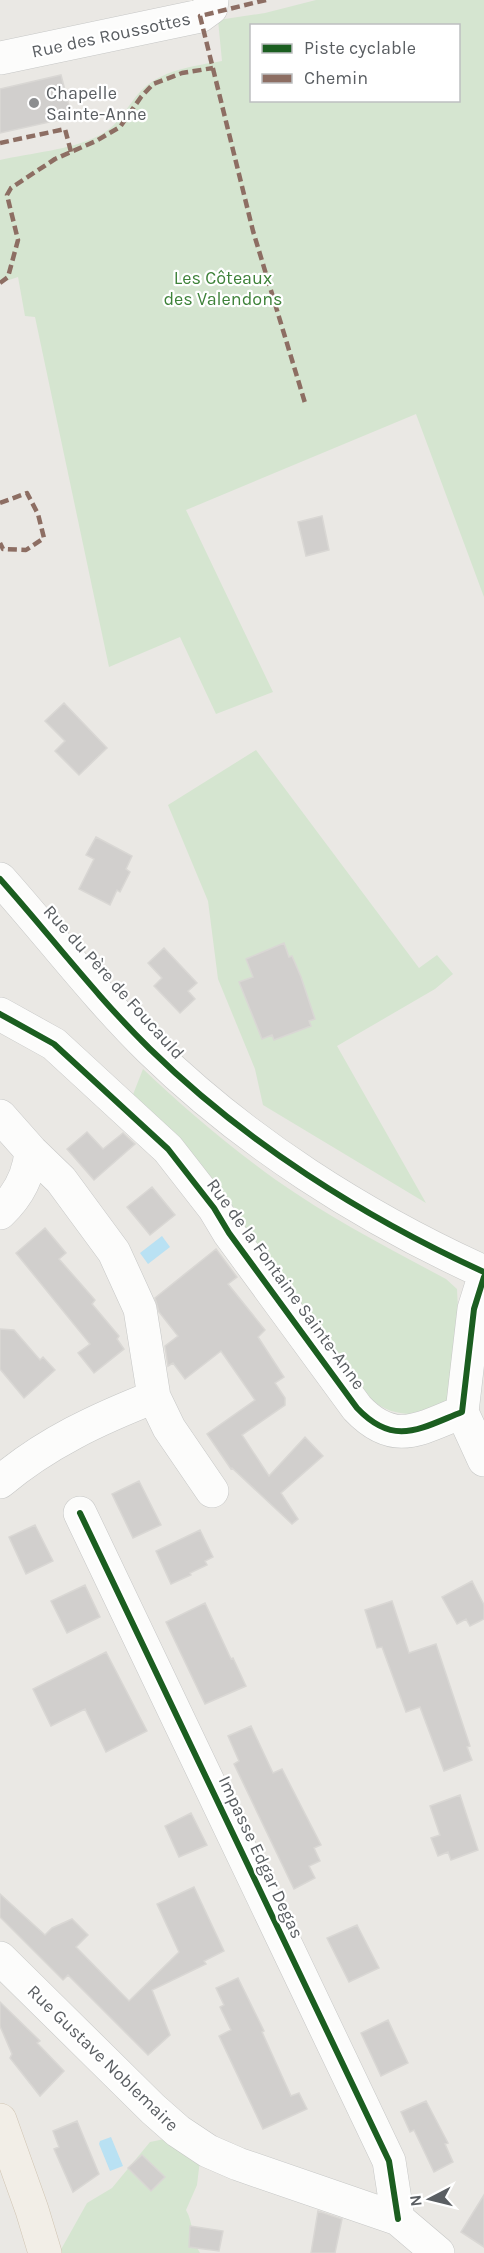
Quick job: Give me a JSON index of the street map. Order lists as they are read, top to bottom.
{
  "streets": {
    "street": [
      "Rue des Roussottes",
      "Rue du Père de Foucauld",
      "Rue de la Fontaine Sainte-Anne",
      "Impasse Edgar Degas",
      "Rue Gustave Noblemaire"
    ]
  },
  "crossings": [
    ["Impasse Edgar Degas", "Rue Gustave Noblemaire"]
  ],
  "parks": ["Les Côteaux des Valendons"],
  "places": ["Chapelle Sainte-Anne"],
  "legend": ["Piste cyclable", "Chemin"],
  "north": "left"
}
